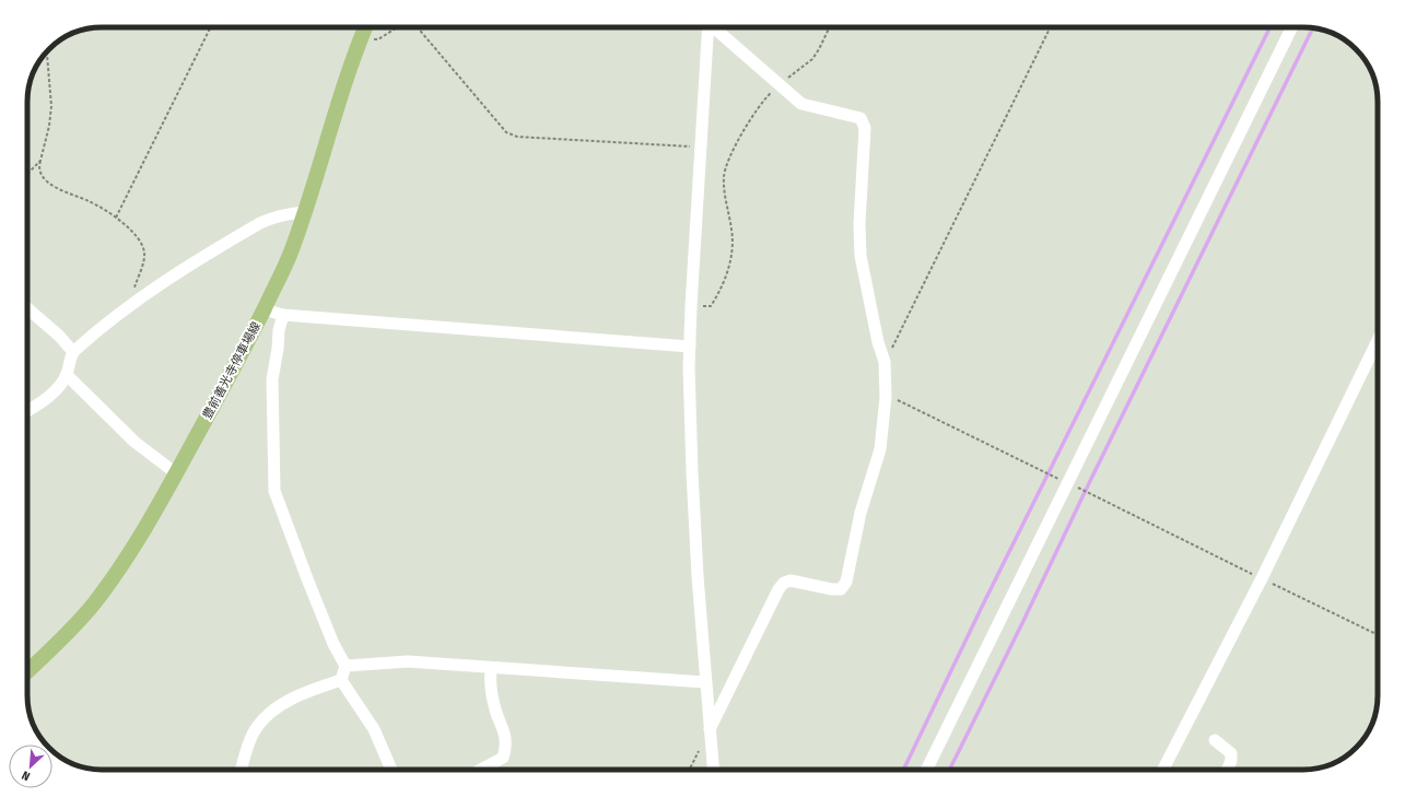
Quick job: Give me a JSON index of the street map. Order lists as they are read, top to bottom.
{
  "streets": {
    "main road": ["豊前善光寺停車場線"]
  },
  "north": "bottom left"
}
